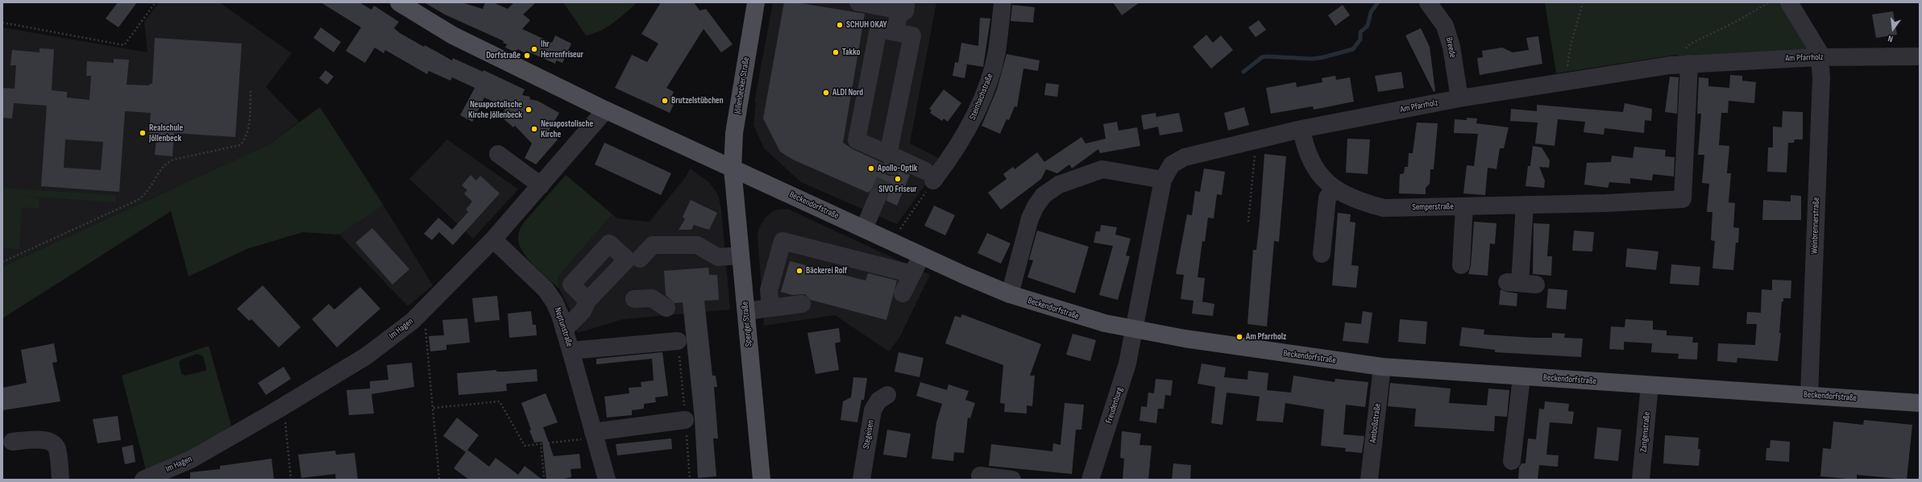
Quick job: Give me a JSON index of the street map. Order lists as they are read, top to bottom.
{
  "streets": {
    "main road": ["Jöllenbecker Straße", "Beckendorfstraße", "Spenger Straße"],
    "street": [
      "Breede",
      "Am Pfarrholz",
      "Steinbachstraße",
      "Semperstraße",
      "Weinbrennerstraße",
      "Neptunstraße",
      "Im Hagen",
      "Freudenburg",
      "Amboßstraße",
      "Zangenstraße",
      "Stegeisen"
    ]
  },
  "crossings": [
    ["Breede", "Am Pfarrholz"],
    ["Am Pfarrholz", "Beckendorfstraße"],
    ["Am Pfarrholz", "Semperstraße"],
    ["Am Pfarrholz", "Weinbrennerstraße"],
    ["Am Pfarrholz", "Freudenburg"],
    ["Jöllenbecker Straße", "Beckendorfstraße"],
    ["Jöllenbecker Straße", "Spenger Straße"],
    ["Beckendorfstraße", "Weinbrennerstraße"],
    ["Beckendorfstraße", "Spenger Straße"],
    ["Beckendorfstraße", "Freudenburg"],
    ["Beckendorfstraße", "Amboßstraße"],
    ["Beckendorfstraße", "Zangenstraße"],
    ["Neptunstraße", "Im Hagen"]
  ],
  "places": [
    "SCHUH OKAY",
    "Ihr Herrenfriseur",
    "Takko",
    "Dorfstraße",
    "ALDI Nord",
    "Brutzelstübchen",
    "Neuapostolische Kirche Jöllenbeck",
    "Neuapostolische Kirche",
    "Realschule Jöllenbeck",
    "Apollo-Optik",
    "SIVO Friseur",
    "Bäckerei Rolf",
    "Am Pfarrholz"
  ],
  "north": "bottom"
}
